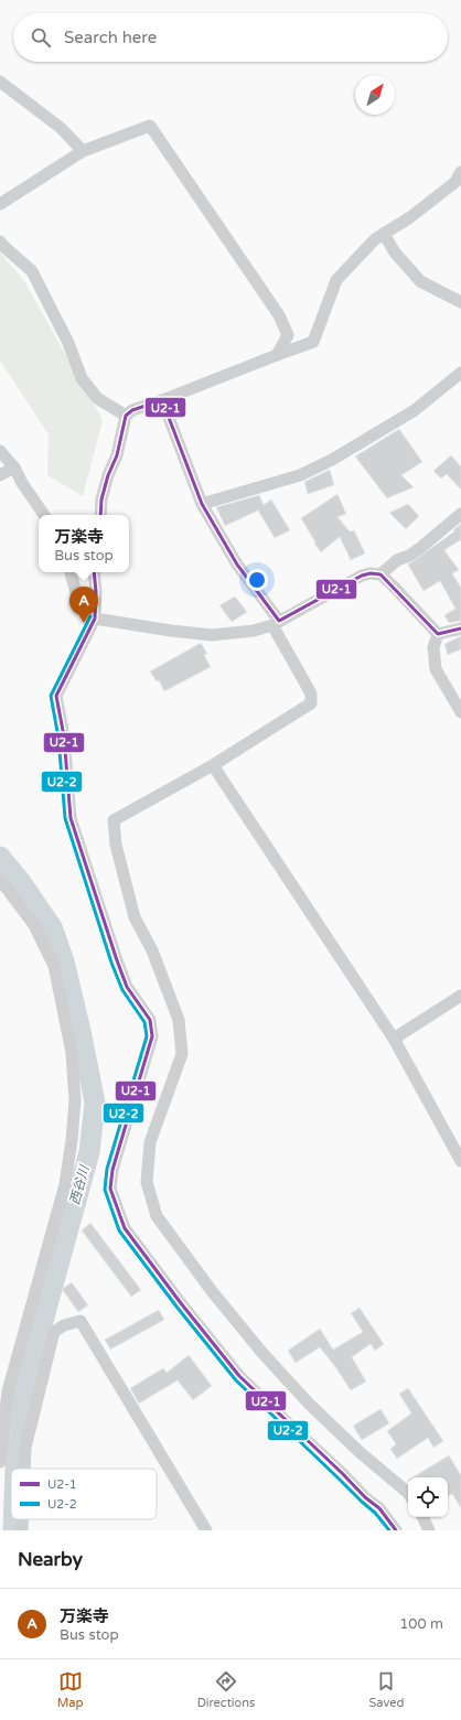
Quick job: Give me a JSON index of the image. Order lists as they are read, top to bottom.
{
  "water": ["西谷川"],
  "lines": ["transit line U2-1", "transit line U2-2"],
  "legend": ["U2-1", "U2-2"],
  "north": "top right",
  "page": {
    "search": "Search here",
    "popup": ["万楽寺", "Bus stop"],
    "pins": "A",
    "heading": "Nearby",
    "list": [
      {
        "mark": "A",
        "name": "万楽寺",
        "note": "Bus stop",
        "value": "100 m"
      }
    ],
    "nav": ["Map", "Directions", "Saved"]
  }
}
